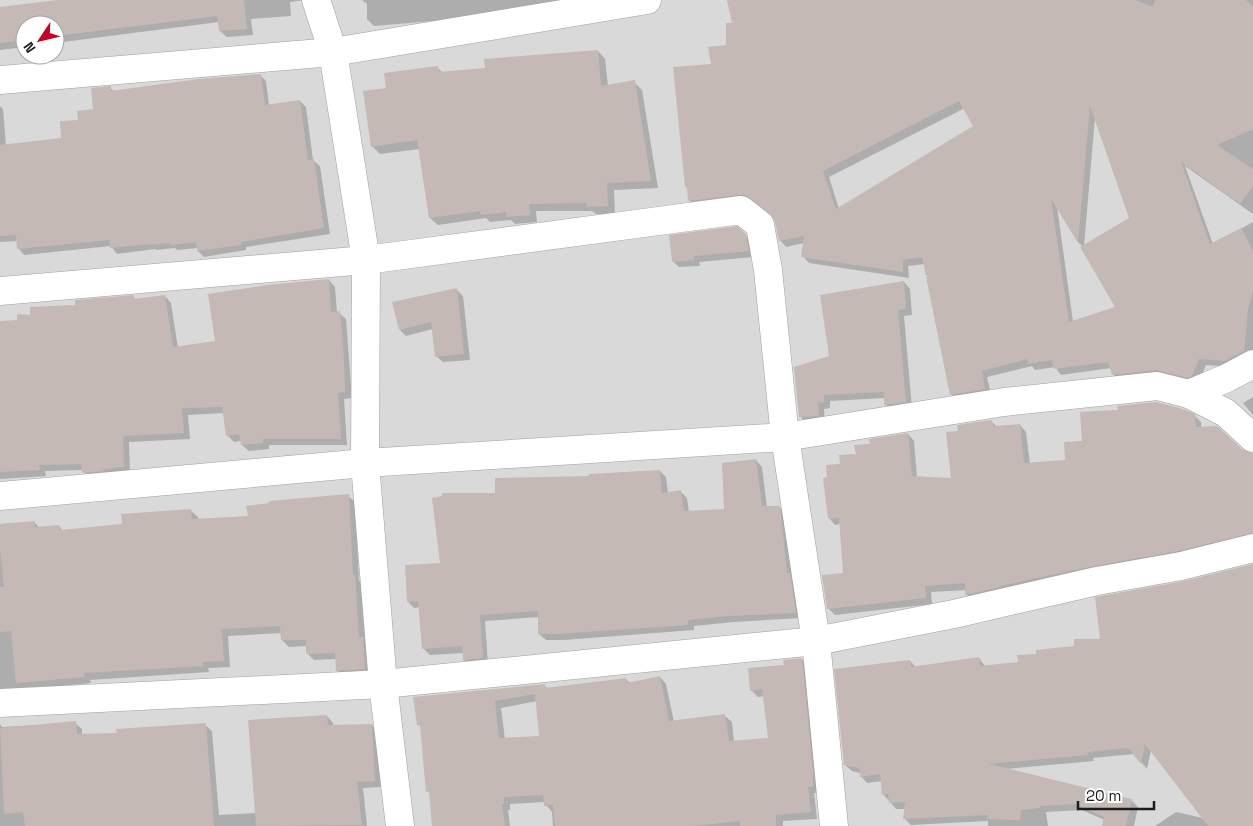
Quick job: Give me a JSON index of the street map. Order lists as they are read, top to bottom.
{
  "scale_bar": "20 m",
  "north": "bottom left"
}
